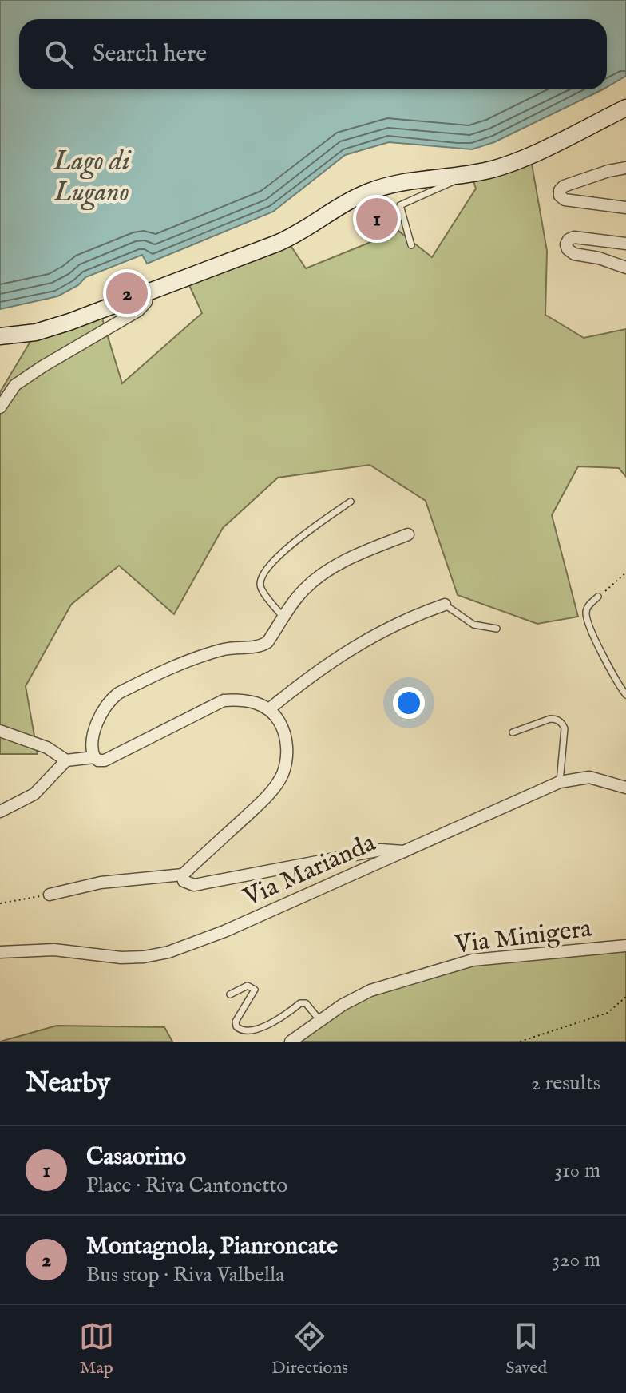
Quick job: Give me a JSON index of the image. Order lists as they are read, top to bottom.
{
  "streets": {
    "street": ["Via Marianda", "Via Minigera"]
  },
  "water": ["Lago di Lugano"],
  "page": {
    "search": "Search here",
    "pins": ["1", "2"],
    "heading": ["Nearby", "2 results"],
    "list": [
      {
        "mark": "1",
        "name": "Casaorino",
        "note": "Place · Riva Cantonetto",
        "value": "310 m"
      },
      {
        "mark": "2",
        "name": "Montagnola, Pianroncate",
        "note": "Bus stop · Riva Valbella",
        "value": "320 m"
      }
    ],
    "nav": ["Map", "Directions", "Saved"]
  }
}
